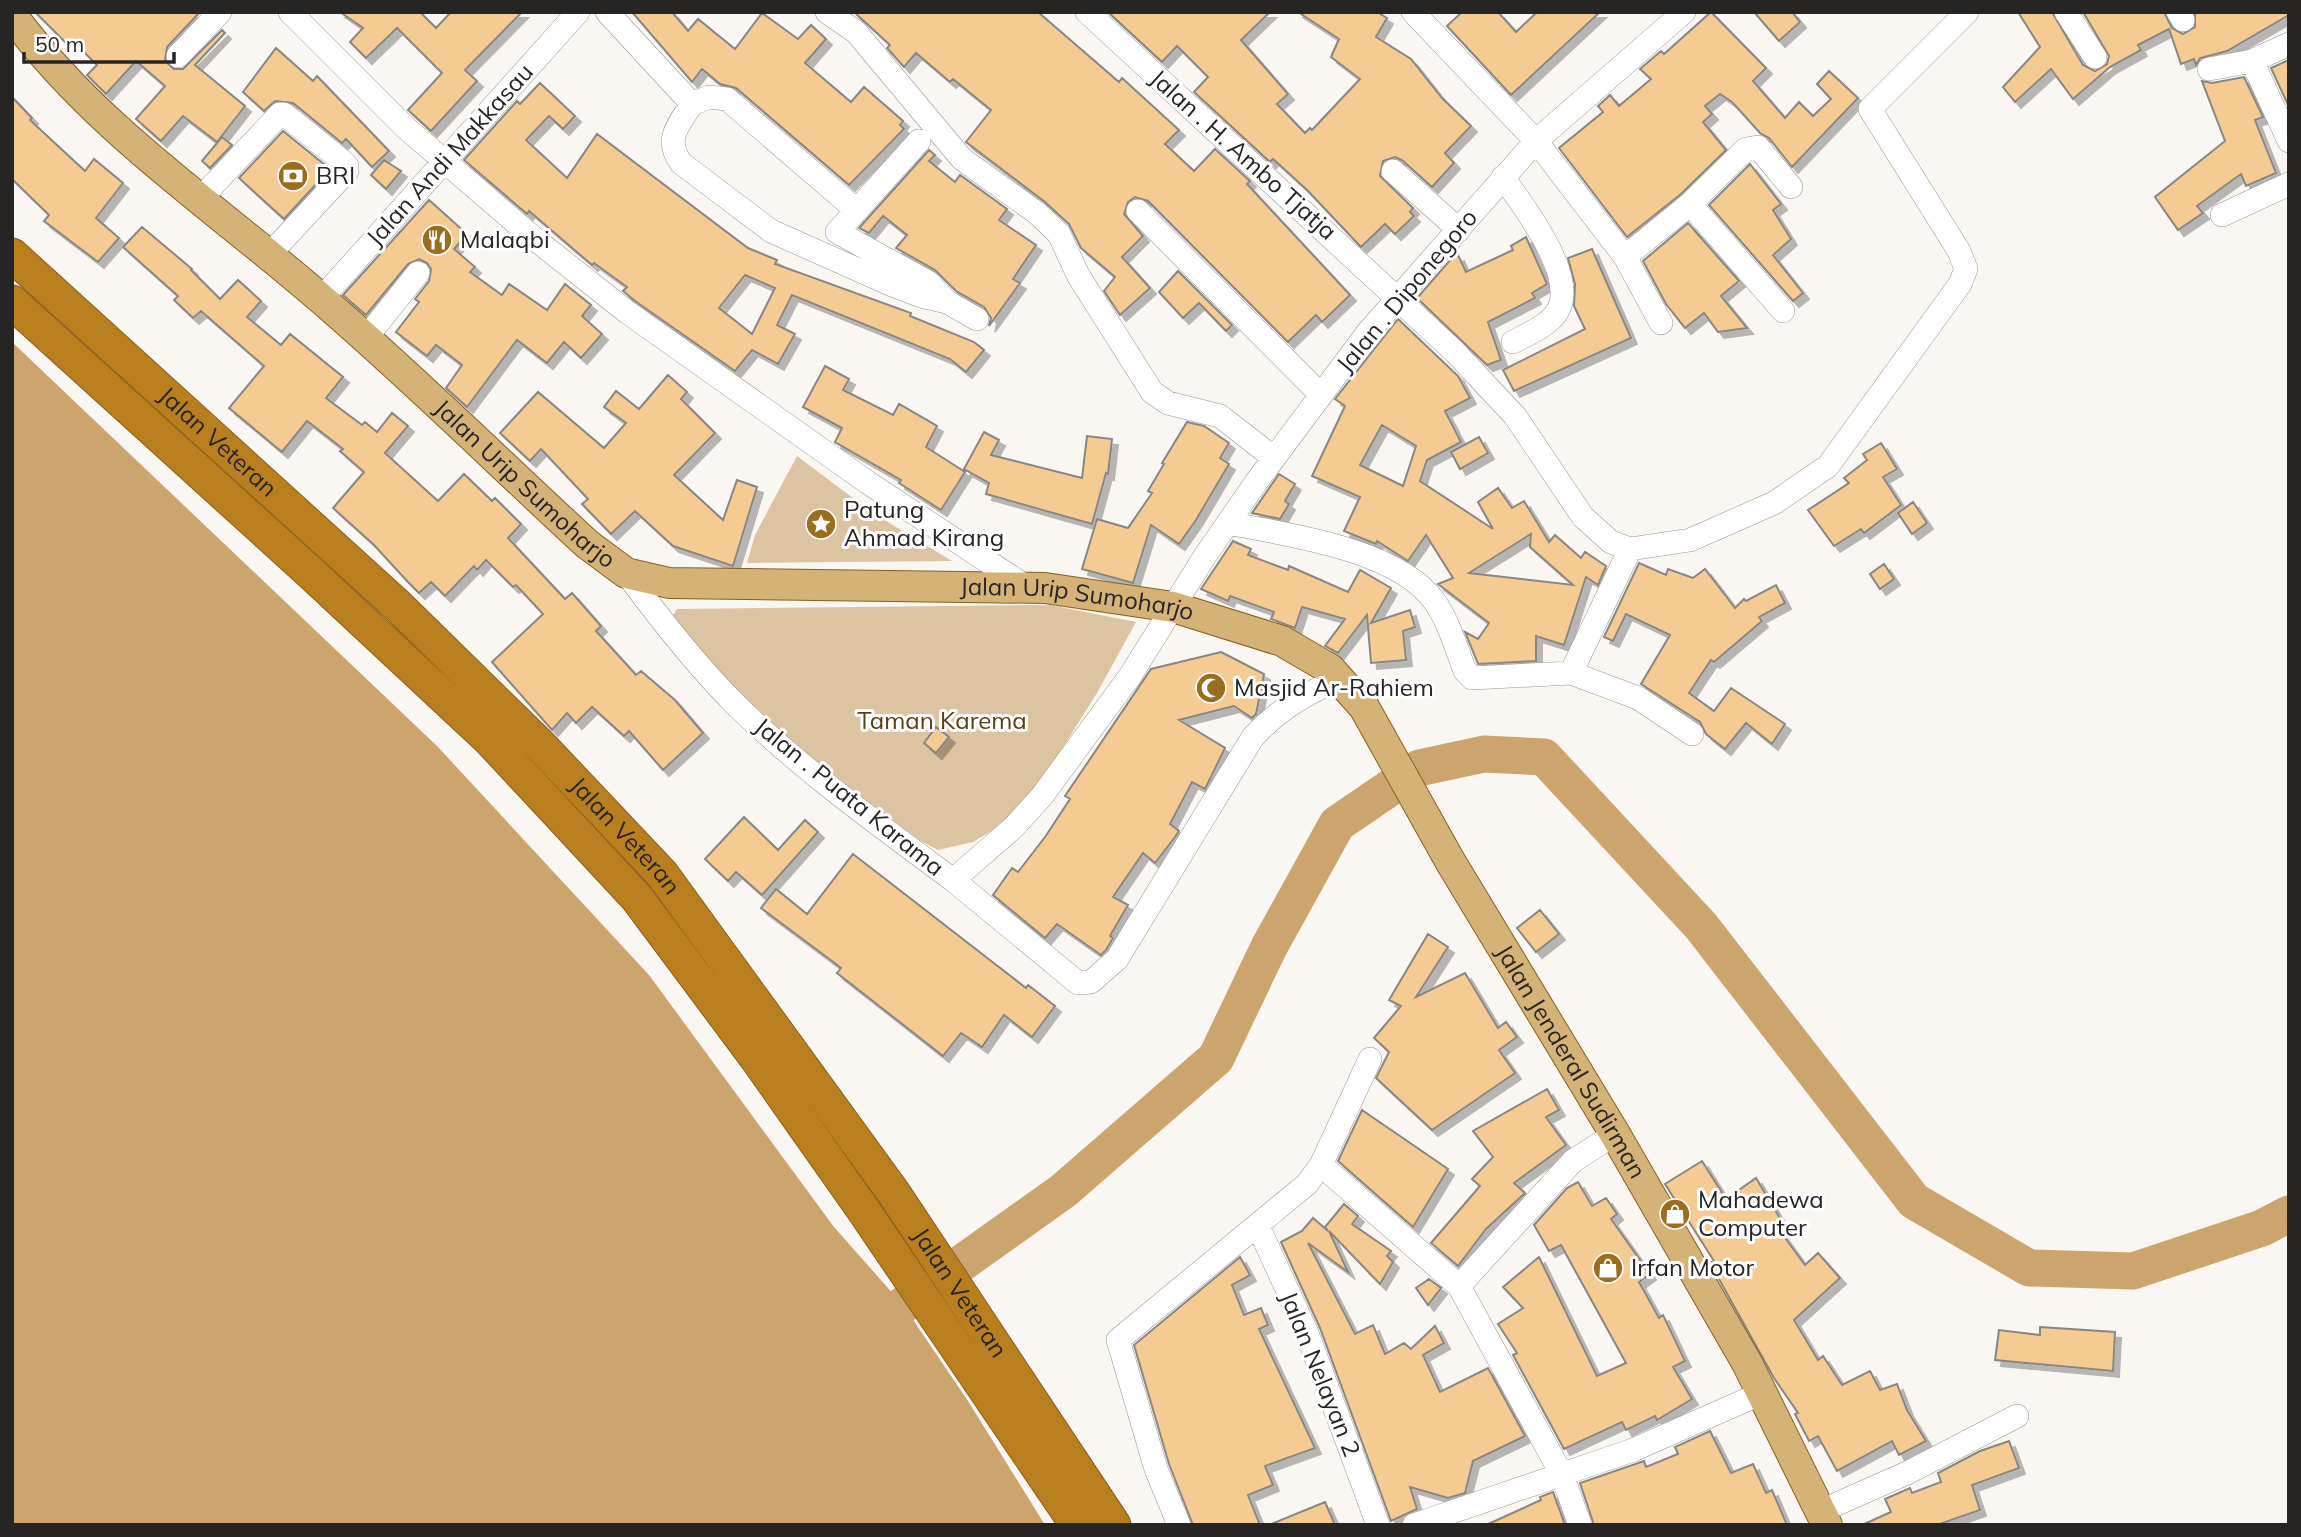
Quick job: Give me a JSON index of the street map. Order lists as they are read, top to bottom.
{
  "streets": {
    "highway": ["Jalan Veteran"],
    "main road": ["Jalan Urip Sumoharjo", "Jalan Jenderal Sudirman"],
    "street": [
      "Jalan Andi Makkasau",
      "Jalan . H. Ambo Tjatja",
      "Jalan . Diponegoro",
      "Jalan . Puata Karama",
      "Jalan Nelayan 2"
    ]
  },
  "crossings": [
    ["Jalan Andi Makkasau", "Jalan Urip Sumoharjo"],
    ["Jalan . H. Ambo Tjatja", "Jalan . Diponegoro"],
    ["Jalan . Diponegoro", "Jalan Urip Sumoharjo"],
    ["Jalan . Diponegoro", "Jalan . Puata Karama"],
    ["Jalan Urip Sumoharjo", "Jalan . Puata Karama"],
    ["Jalan Urip Sumoharjo", "Jalan Jenderal Sudirman"]
  ],
  "parks": ["Taman Karema"],
  "places": {
    "bank": ["BRI"],
    "restaurant": ["Malaqbi"],
    "place": ["Patung Ahmad Kirang"],
    "mosque": ["Masjid Ar-Rahiem"],
    "shop": ["Mahadewa Computer", "Irfan Motor"]
  },
  "scale_bar": "50 m"
}
